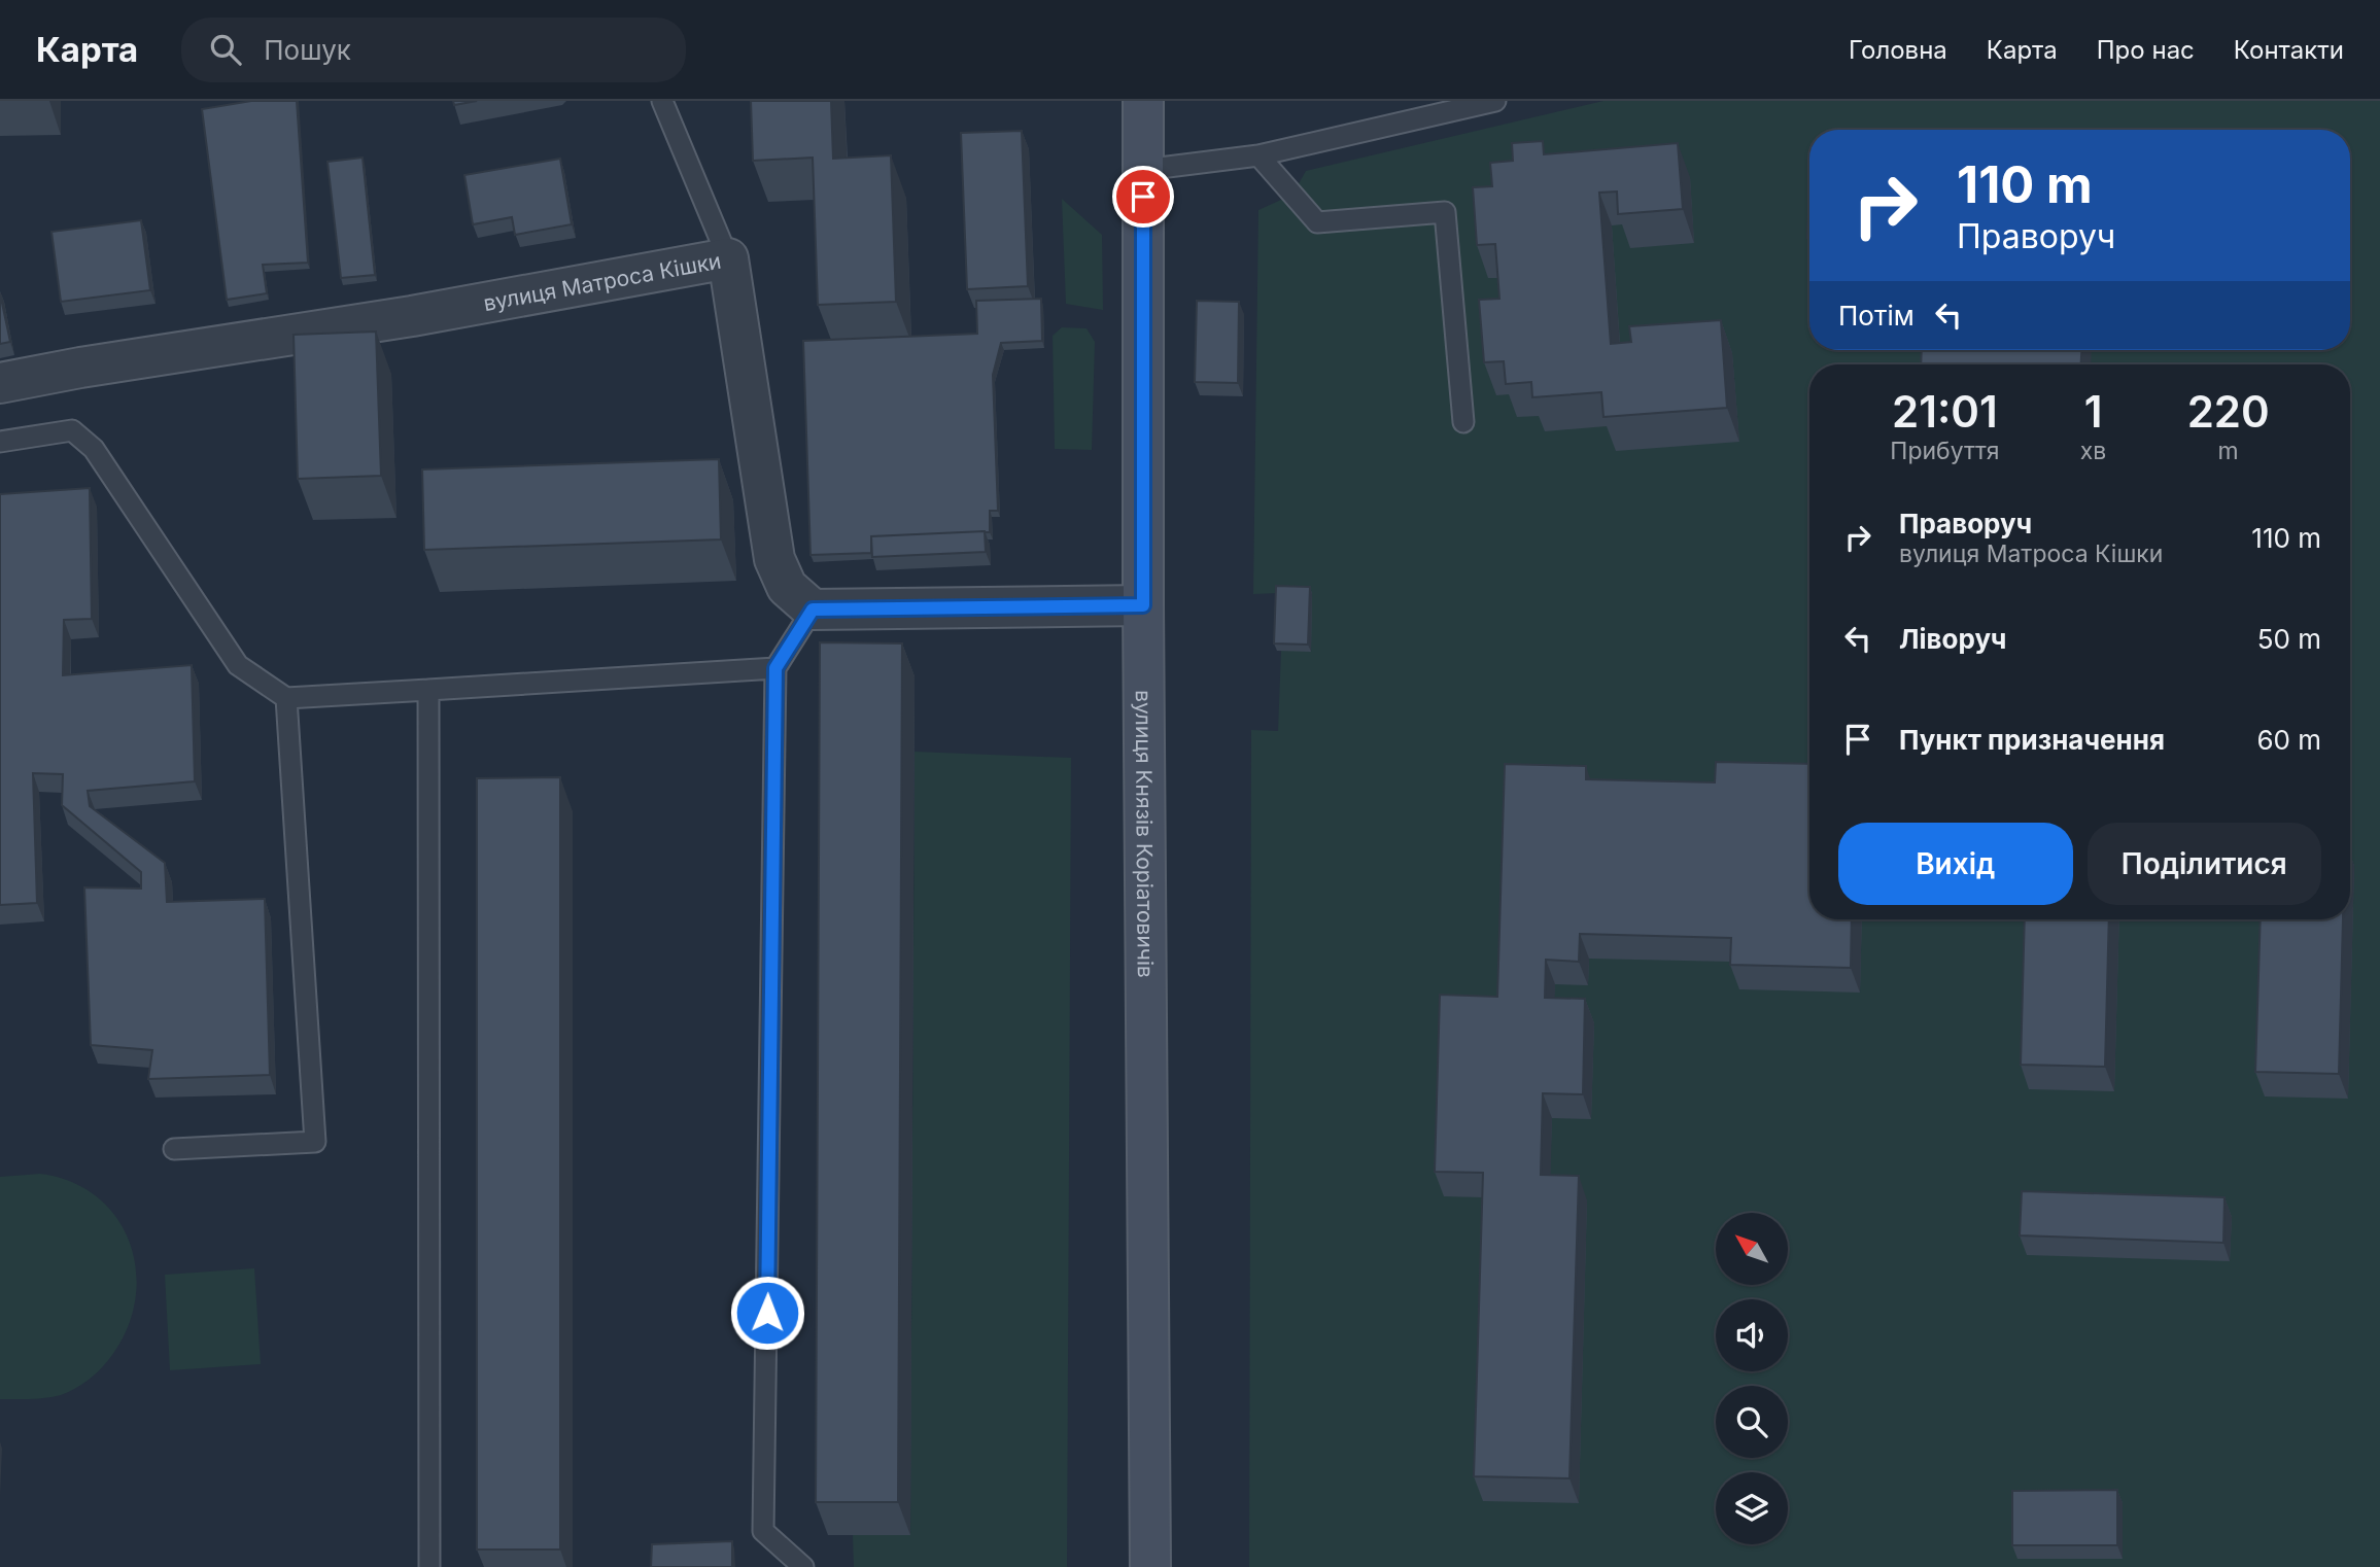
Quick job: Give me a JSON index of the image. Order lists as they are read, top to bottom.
{
  "streets": {
    "main road": ["вулиця Князів Коріатовичів"],
    "street": ["вулиця Матроса Кішки"]
  },
  "north": "top left",
  "page": {
    "header": "Карта",
    "search": "Пошук",
    "nav": [
      "Головна",
      "Карта",
      "Про нас",
      "Контакти"
    ],
    "turn": ["110 m", "Праворуч"],
    "then": "Потім",
    "eta": [
      "21:01",
      "Прибуття",
      "1",
      "хв",
      "220",
      "m"
    ],
    "list": [
      {
        "name": "Праворуч",
        "note": "вулиця Матроса Кішки",
        "value": "110 m"
      },
      {
        "name": "Ліворуч",
        "value": "50 m"
      },
      {
        "name": "Пункт призначення",
        "value": "60 m"
      }
    ],
    "buttons": ["Вихід", "Поділитися"]
  }
}
